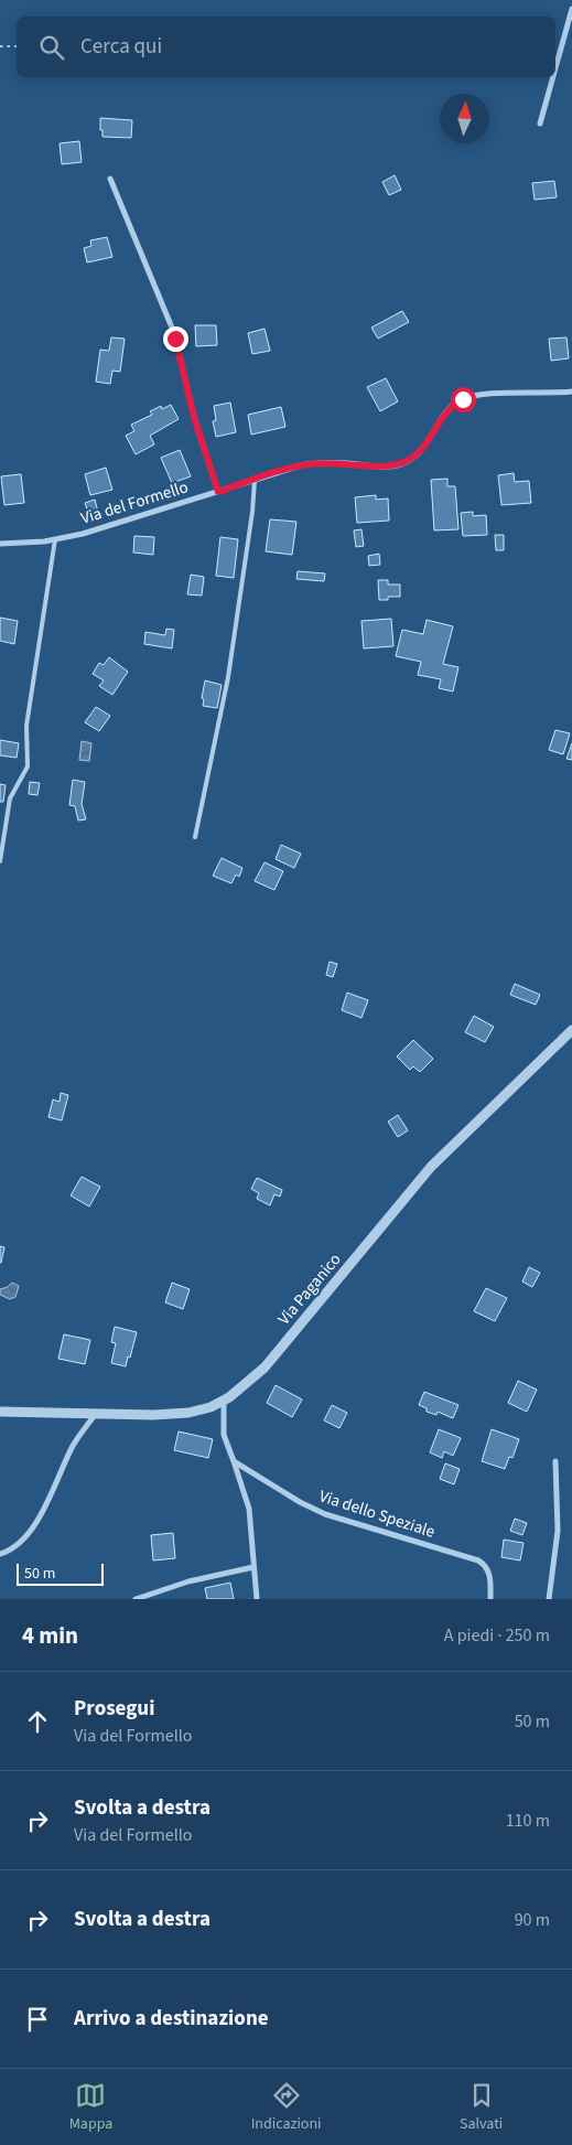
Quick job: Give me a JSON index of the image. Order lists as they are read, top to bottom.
{
  "streets": {
    "street": ["Via del Formello", "Via Paganico", "Via dello Speziale"]
  },
  "scale_bar": "50 m",
  "north": "top",
  "page": {
    "search": "Cerca qui",
    "scale": "50 m",
    "heading": ["4 min", "A piedi · 250 m"],
    "list": [
      ["Prosegui", "Via del Formello", "50 m"],
      ["Svolta a destra", "Via del Formello", "110 m"],
      ["Svolta a destra", "90 m"],
      "Arrivo a destinazione"
    ],
    "nav": ["Mappa", "Indicazioni", "Salvati"]
  }
}
